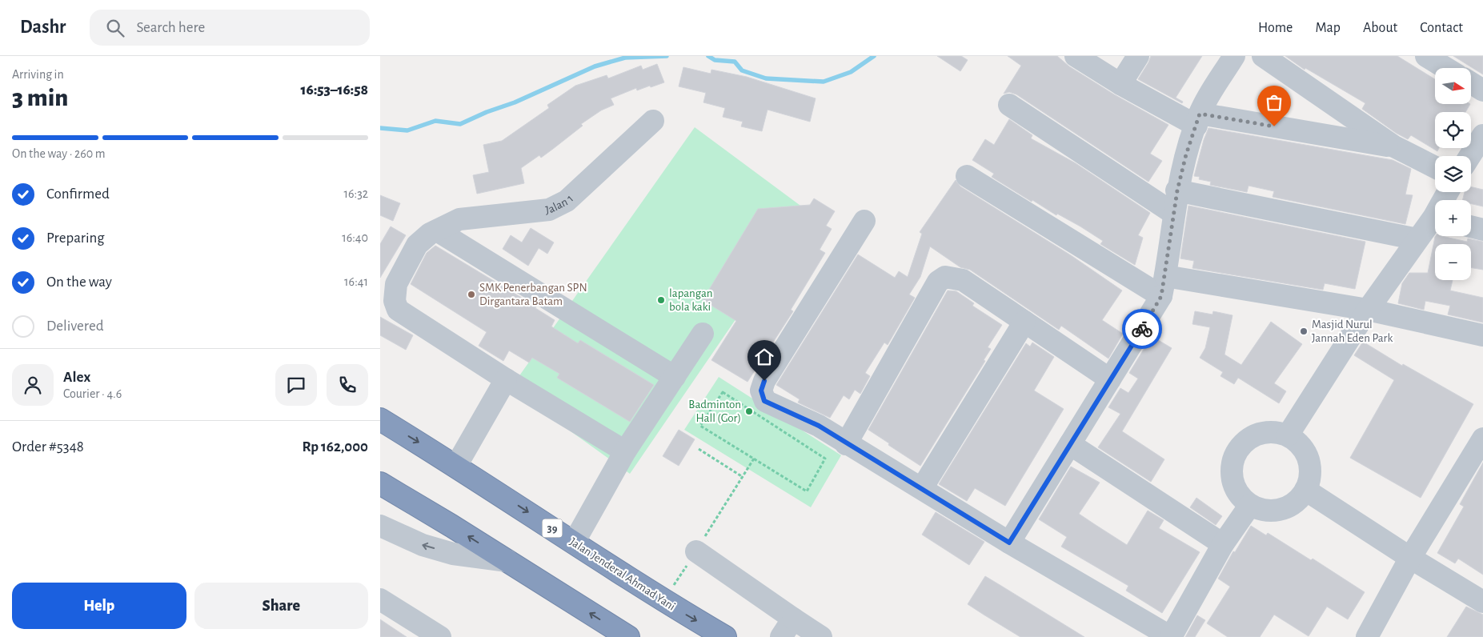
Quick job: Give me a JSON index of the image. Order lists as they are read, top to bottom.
{
  "streets": {
    "highway": ["39", "Jalan Jenderal Ahmad Yani"],
    "street": ["Jalan 1"]
  },
  "places": [
    "SMK Penerbangan SPN Dirgantara Batam",
    "lapangan bola kaki",
    "Masjid Nurul Jannah Eden Park",
    "Badminton Hall (Gor)"
  ],
  "north": "right",
  "page": {
    "header": "Dashr",
    "search": "Search here",
    "nav": [
      "Home",
      "Map",
      "About",
      "Contact"
    ],
    "heading": ["3 min", "Arriving in", "16:53–16:58"],
    "panel": [
      "Alex",
      "Courier · 4.6",
      "Order #5348",
      "Rp 162,000"
    ],
    "map_buttons": ["+", "−"],
    "bar": "On the way · 260 m",
    "list": [
      ["Confirmed", "16:32"],
      ["Preparing", "16:40"],
      ["On the way", "16:41"],
      "Delivered"
    ],
    "buttons": ["Help", "Share"]
  }
}
